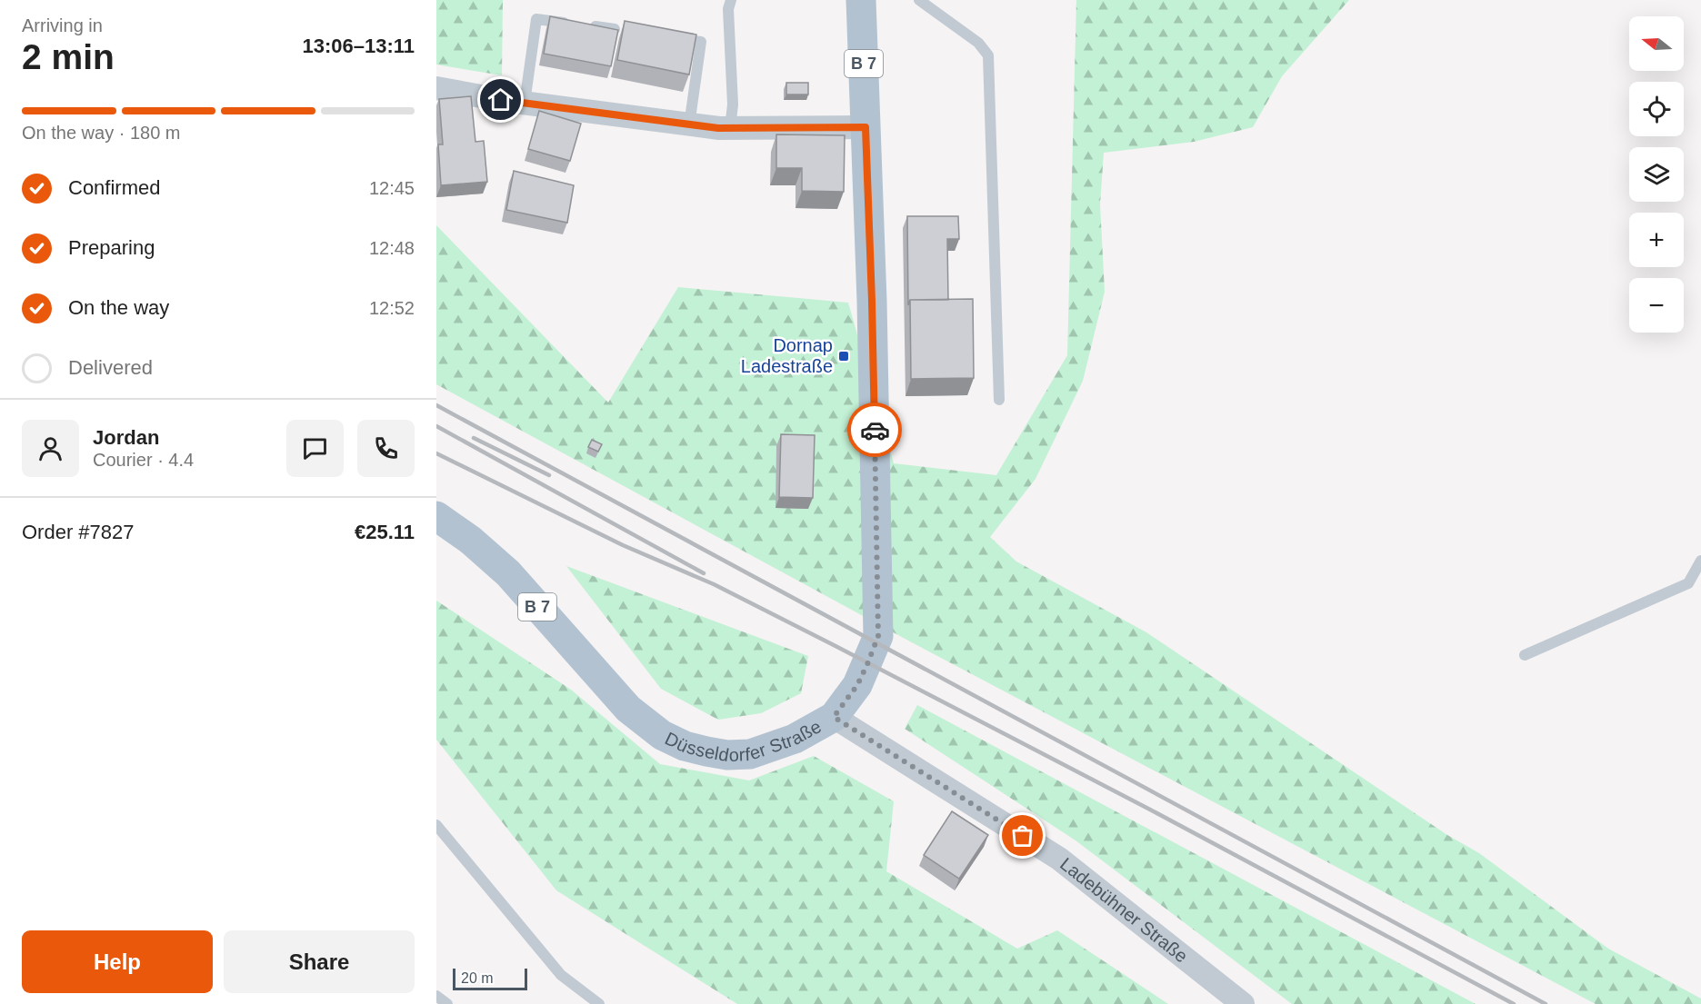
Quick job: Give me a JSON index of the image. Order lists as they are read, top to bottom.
{
  "streets": {
    "main road": ["B 7", "Düsseldorfer Straße"],
    "street": ["Ladebühner Straße"]
  },
  "crossings": [
    ["Düsseldorfer Straße", "Ladebühner Straße"]
  ],
  "places": {
    "transit": ["Dornap Ladestraße"]
  },
  "scale_bar": "20 m",
  "north": "left",
  "page": {
    "heading": ["2 min", "Arriving in", "13:06–13:11"],
    "panel": [
      "Jordan",
      "Courier · 4.4",
      "Order #7827",
      "€25.11"
    ],
    "map_buttons": ["+", "−"],
    "bar": "On the way · 180 m",
    "list": [
      ["Confirmed", "12:45"],
      ["Preparing", "12:48"],
      ["On the way", "12:52"],
      "Delivered"
    ],
    "buttons": ["Help", "Share"],
    "scale": "20 m"
  }
}
